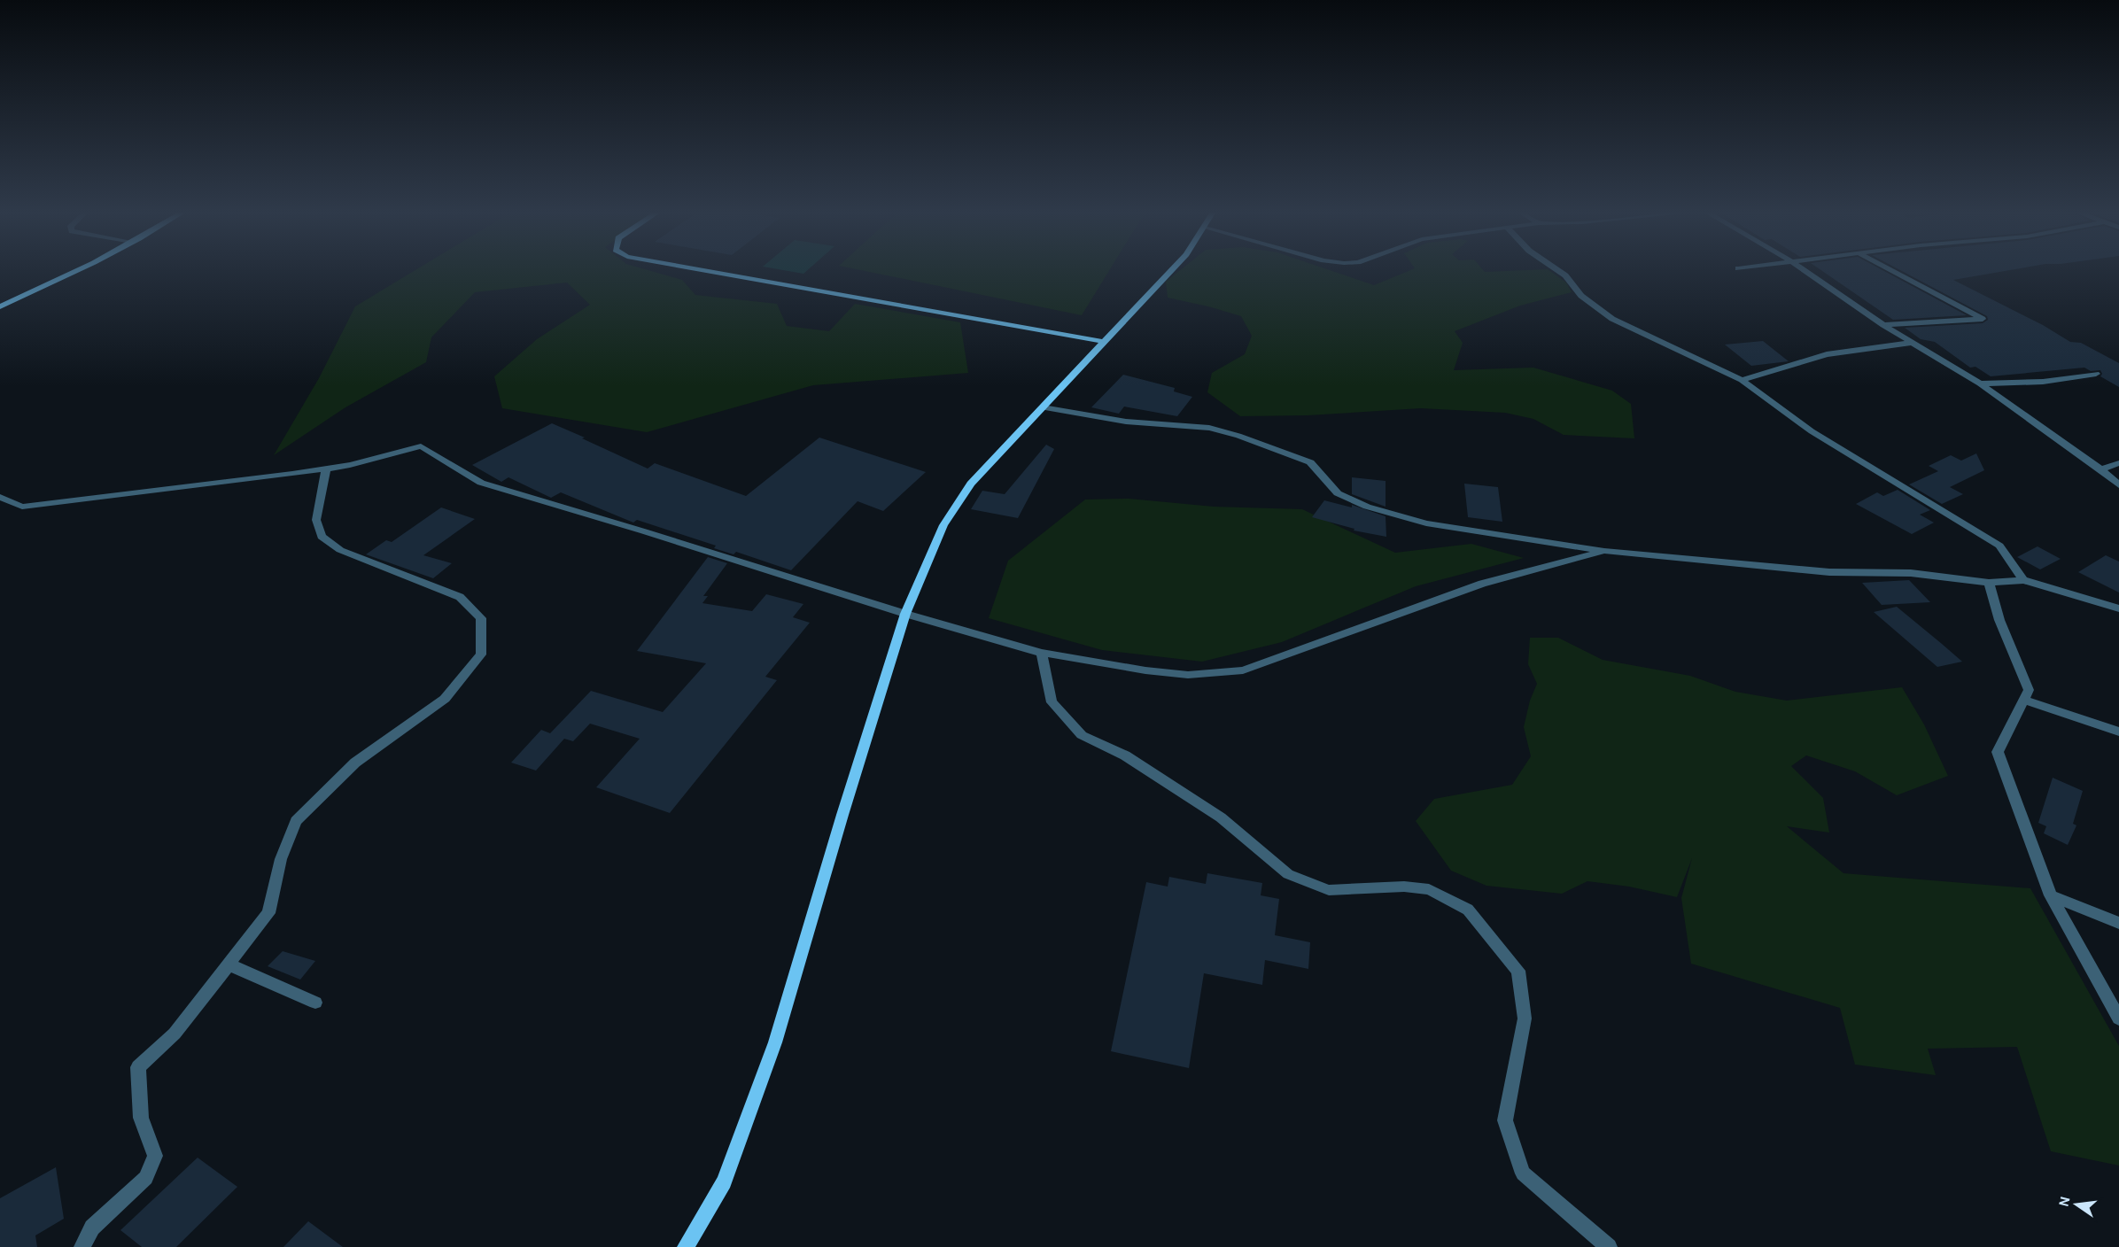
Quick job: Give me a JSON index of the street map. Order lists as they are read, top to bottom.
{
  "north": "left"
}
